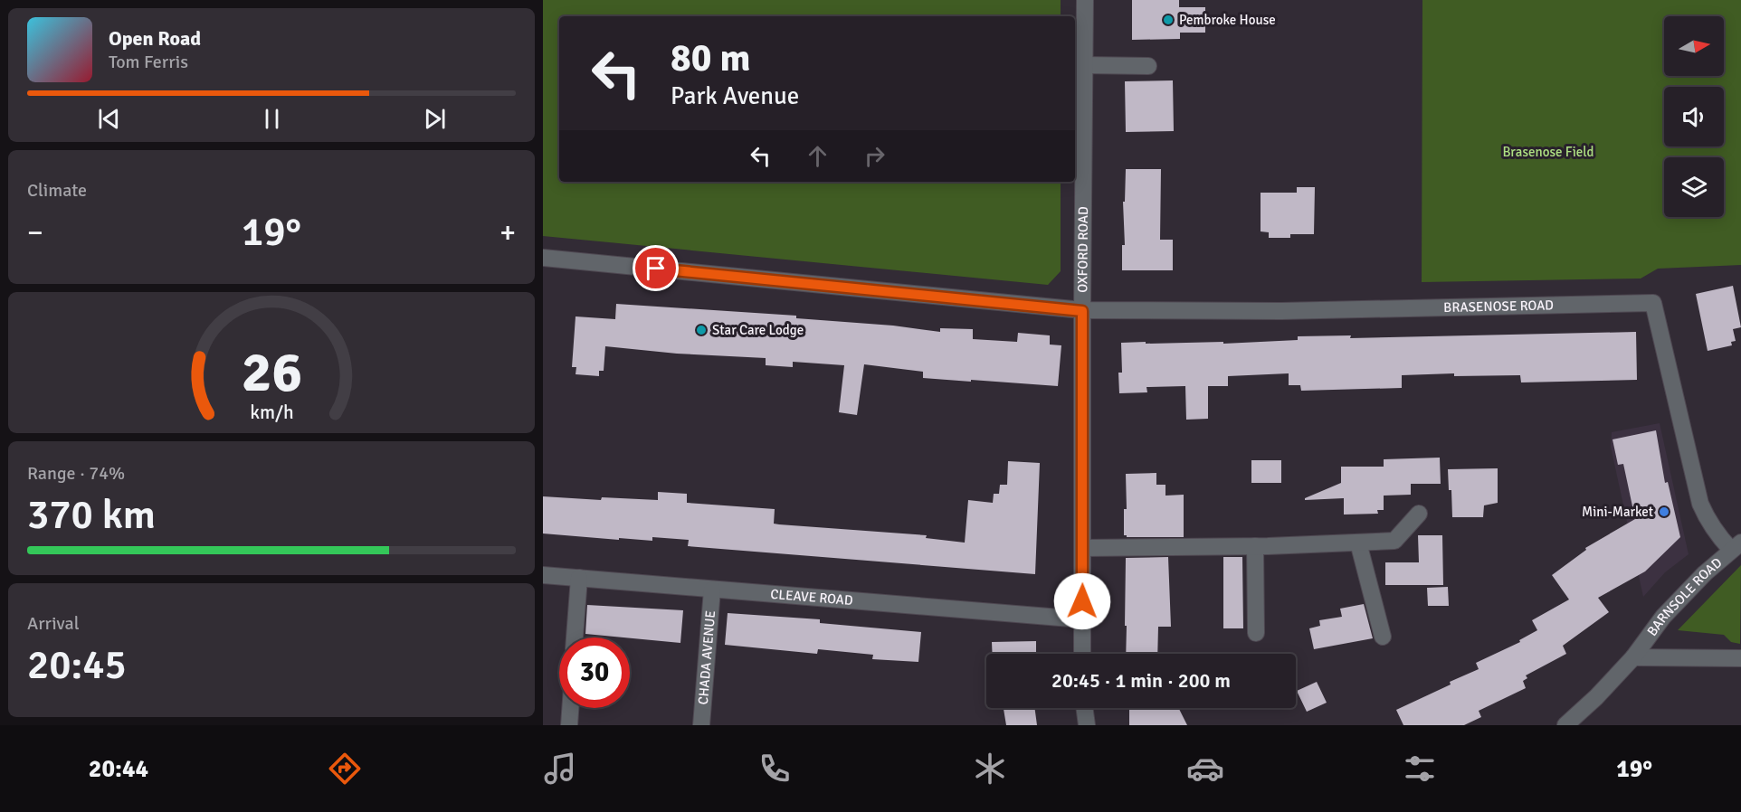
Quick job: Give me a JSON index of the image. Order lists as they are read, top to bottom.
{
  "streets": {
    "street": [
      "OXFORD ROAD",
      "BRASENOSE ROAD",
      "CLEAVE ROAD",
      "BARNSOLE ROAD",
      "CHADA AVENUE"
    ]
  },
  "crossings": [
    ["OXFORD ROAD", "BRASENOSE ROAD"],
    ["OXFORD ROAD", "CLEAVE ROAD"],
    ["BRASENOSE ROAD", "BARNSOLE ROAD"],
    ["CLEAVE ROAD", "CHADA AVENUE"]
  ],
  "parks": ["Brasenose Field"],
  "places": ["Pembroke House", "Star Care Lodge", "Mini-Market"],
  "north": "right",
  "page": {
    "turn": ["80 m", "Park Avenue"],
    "song": ["Open Road", "Tom Ferris"],
    "tile": [
      "Climate",
      ["Range · 74%", "370 km"],
      ["Arrival", "20:45"]
    ],
    "heat": ["−", "19°", "+"],
    "limit": "30",
    "trip": "20:45 · 1 min · 200 m",
    "tabs": ["20:44", "19°"],
    "gauge": ["26", "km/h"]
  }
}
